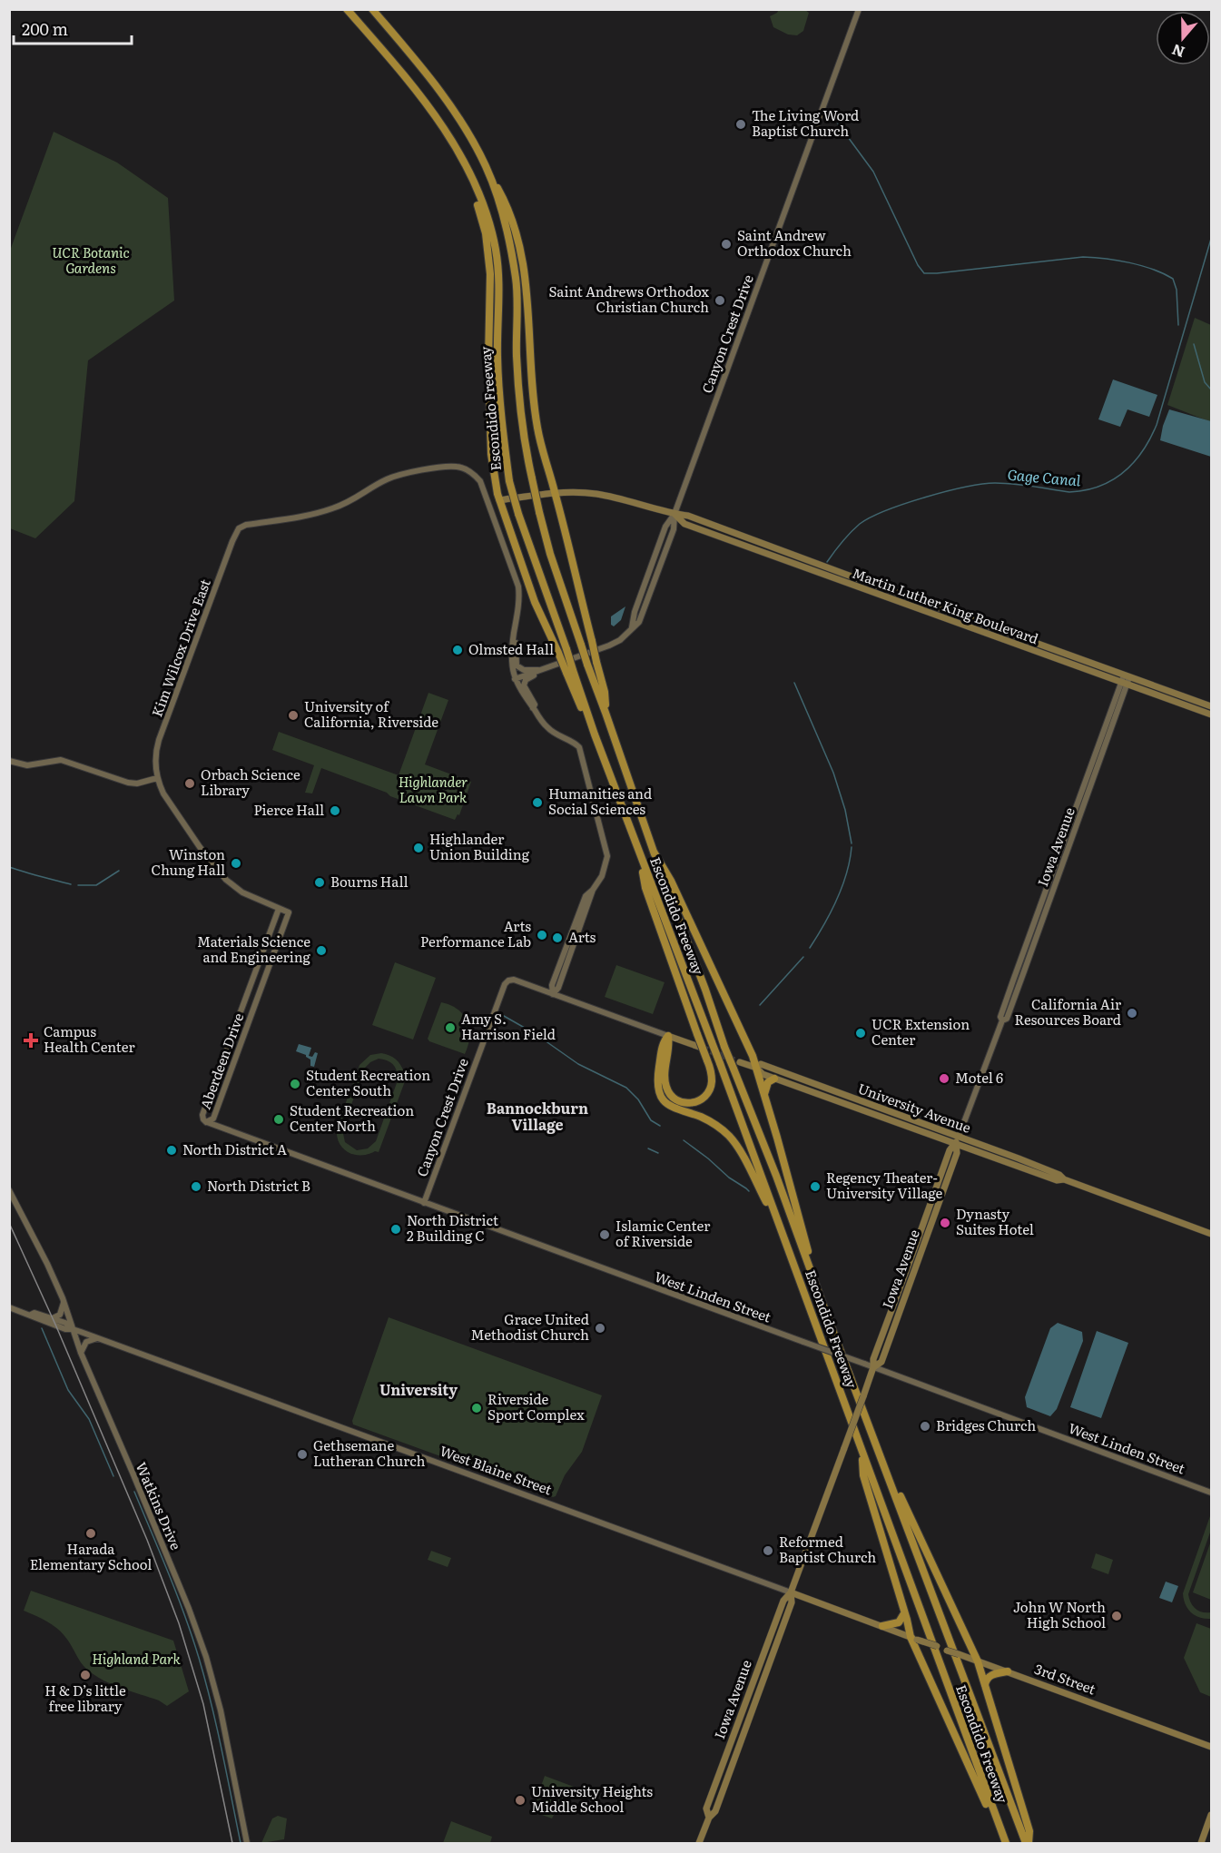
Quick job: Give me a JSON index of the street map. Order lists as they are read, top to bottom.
{
  "streets": {
    "highway": ["Escondido Freeway"],
    "main road": [
      "Martin Luther King Boulevard",
      "Iowa Avenue",
      "University Avenue",
      "West Blaine Street",
      "3rd Street"
    ],
    "street": [
      "Canyon Crest Drive",
      "Kim Wilcox Drive East",
      "Aberdeen Drive",
      "West Linden Street",
      "Watkins Drive"
    ]
  },
  "crossings": [
    ["Canyon Crest Drive", "Martin Luther King Boulevard"],
    ["Canyon Crest Drive", "West Linden Street"],
    ["Martin Luther King Boulevard", "Iowa Avenue"],
    ["Iowa Avenue", "University Avenue"],
    ["Iowa Avenue", "West Linden Street"],
    ["Iowa Avenue", "West Blaine Street"],
    ["Aberdeen Drive", "West Linden Street"],
    ["West Blaine Street", "Watkins Drive"],
    ["West Blaine Street", "3rd Street"]
  ],
  "districts": ["Bannockburn Village", "University"],
  "water": ["Gage Canal"],
  "parks": ["UCR Botanic Gardens", "Highlander Lawn Park", "Highland Park"],
  "places": {
    "other": [
      "The Living Word Baptist Church",
      "Saint Andrew Orthodox Church",
      "Saint Andrews Orthodox Christian Church",
      "Olmsted Hall",
      "University of California, Riverside",
      "Orbach Science Library",
      "Humanities and Social Sciences",
      "Pierce Hall",
      "Highlander Union Building",
      "Winston Chung Hall",
      "Bourns Hall",
      "Arts Performance Lab",
      "Arts",
      "Materials Science and Engineering",
      "California Air Resources Board",
      "Amy S. Harrison Field",
      "UCR Extension Center",
      "Motel 6",
      "Student Recreation Center South",
      "Student Recreation Center North",
      "North District A",
      "North District B",
      "Regency Theater- University Village",
      "Dynasty Suites Hotel",
      "North District 2 Building C",
      "Islamic Center of Riverside",
      "Grace United Methodist Church",
      "Riverside Sport Complex",
      "Bridges Church",
      "Gethsemane Lutheran Church",
      "Harada Elementary School",
      "Reformed Baptist Church",
      "John W North High School",
      "H & D’s little free library",
      "University Heights Middle School"
    ],
    "health": ["Campus Health Center"]
  },
  "scale_bar": "200 m",
  "north": "bottom"
}
